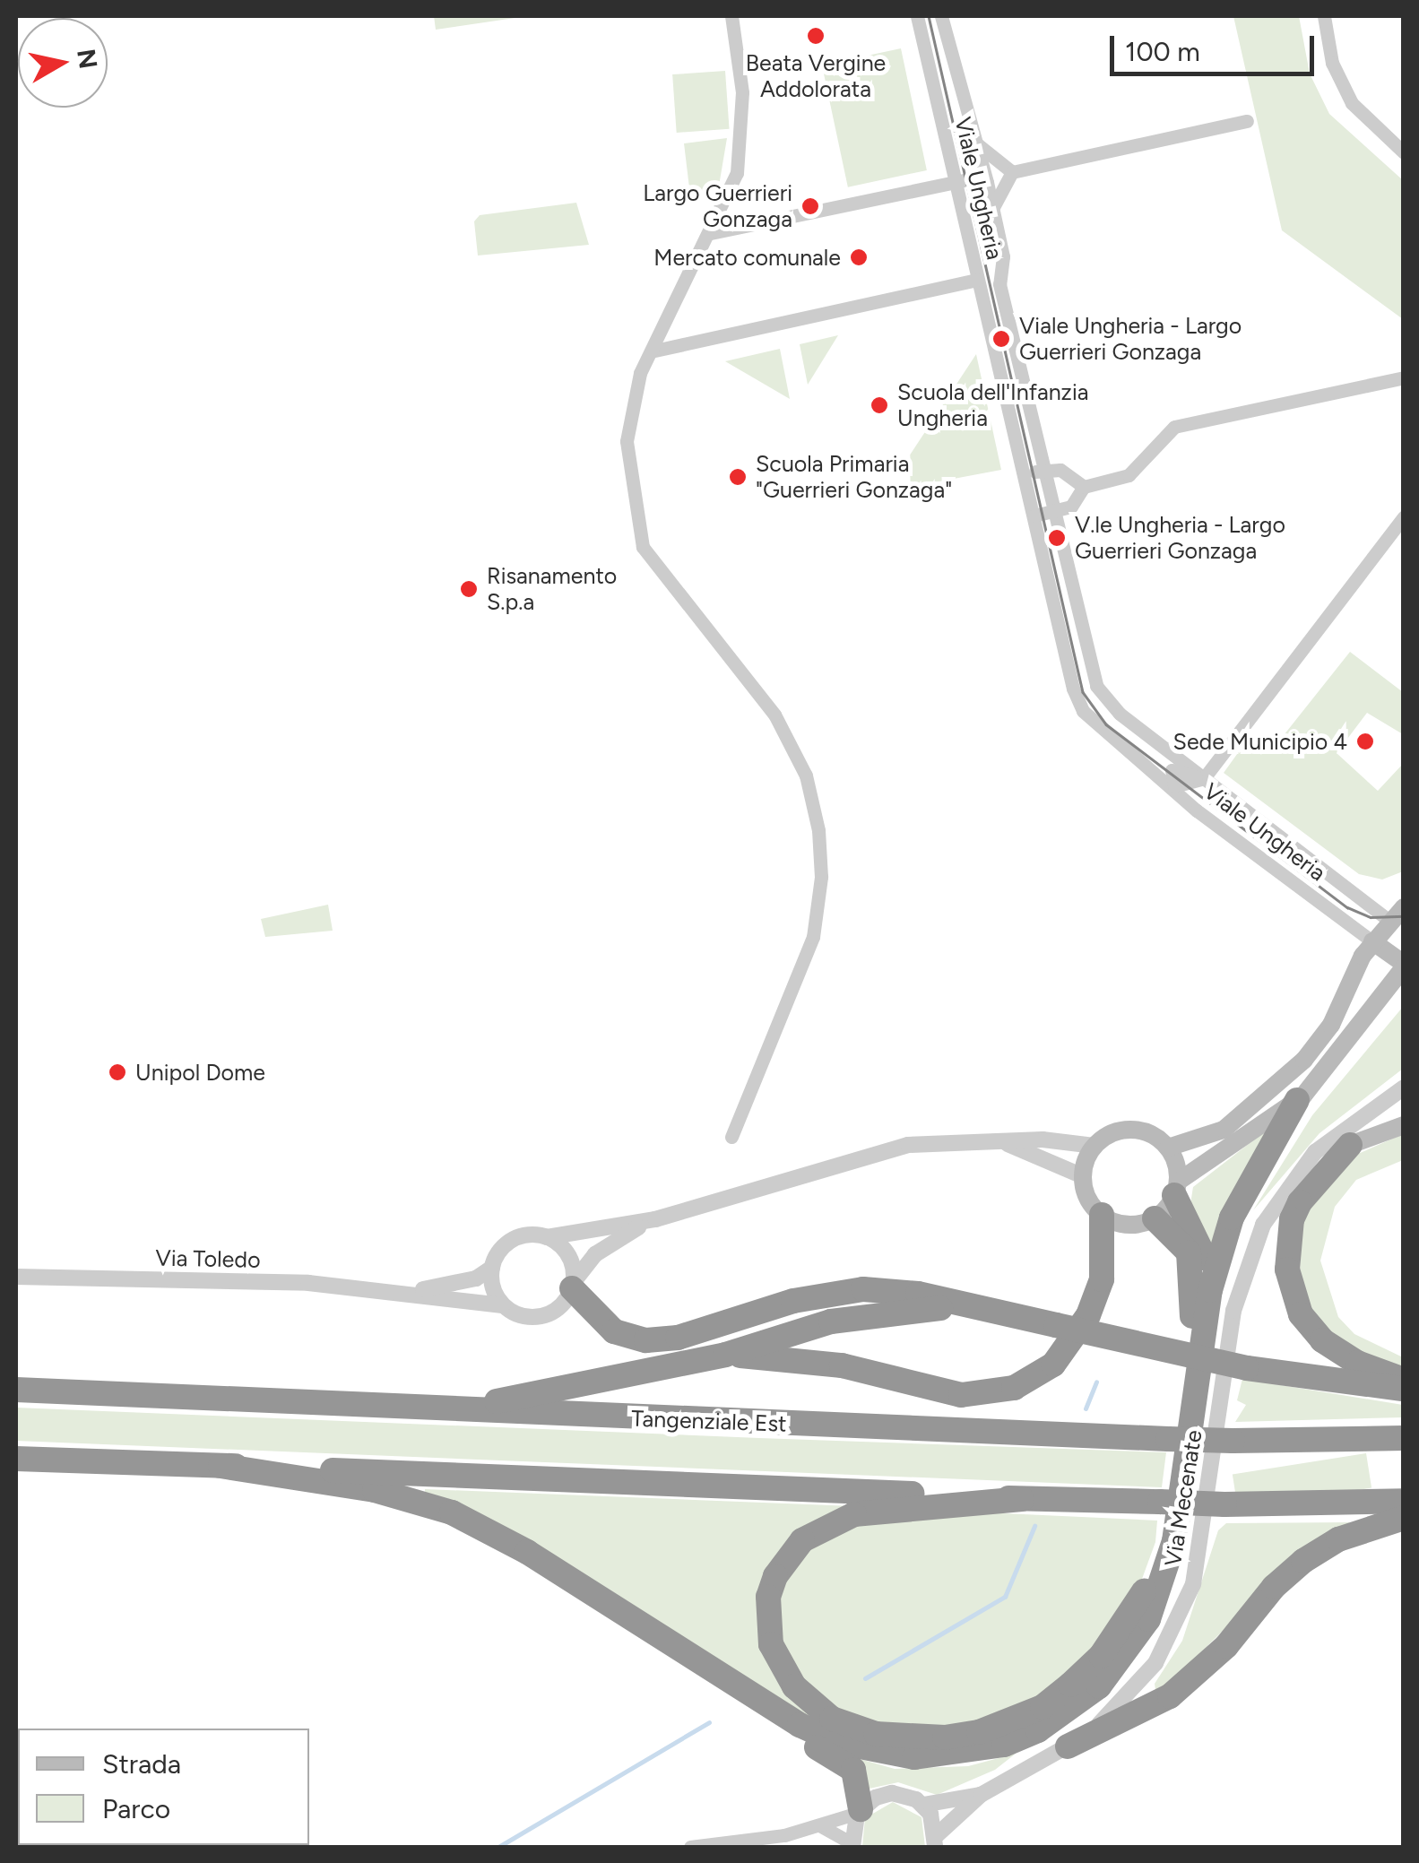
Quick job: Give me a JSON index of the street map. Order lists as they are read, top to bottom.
{
  "streets": {
    "highway": ["Tangenziale Est"],
    "main road": ["Via Mecenate"],
    "street": ["Viale Ungheria", "Via Toledo"]
  },
  "places": [
    "Beata Vergine Addolorata",
    "Largo Guerrieri Gonzaga",
    "Mercato comunale",
    "Viale Ungheria - Largo Guerrieri Gonzaga",
    "Scuola dell'Infanzia Ungheria",
    "Scuola Primaria \"Guerrieri Gonzaga\"",
    "V.le Ungheria - Largo Guerrieri Gonzaga",
    "Risanamento S.p.a",
    "Sede Municipio 4",
    "Unipol Dome"
  ],
  "legend": ["Strada", "Parco"],
  "scale_bar": "100 m",
  "north": "right"
}
